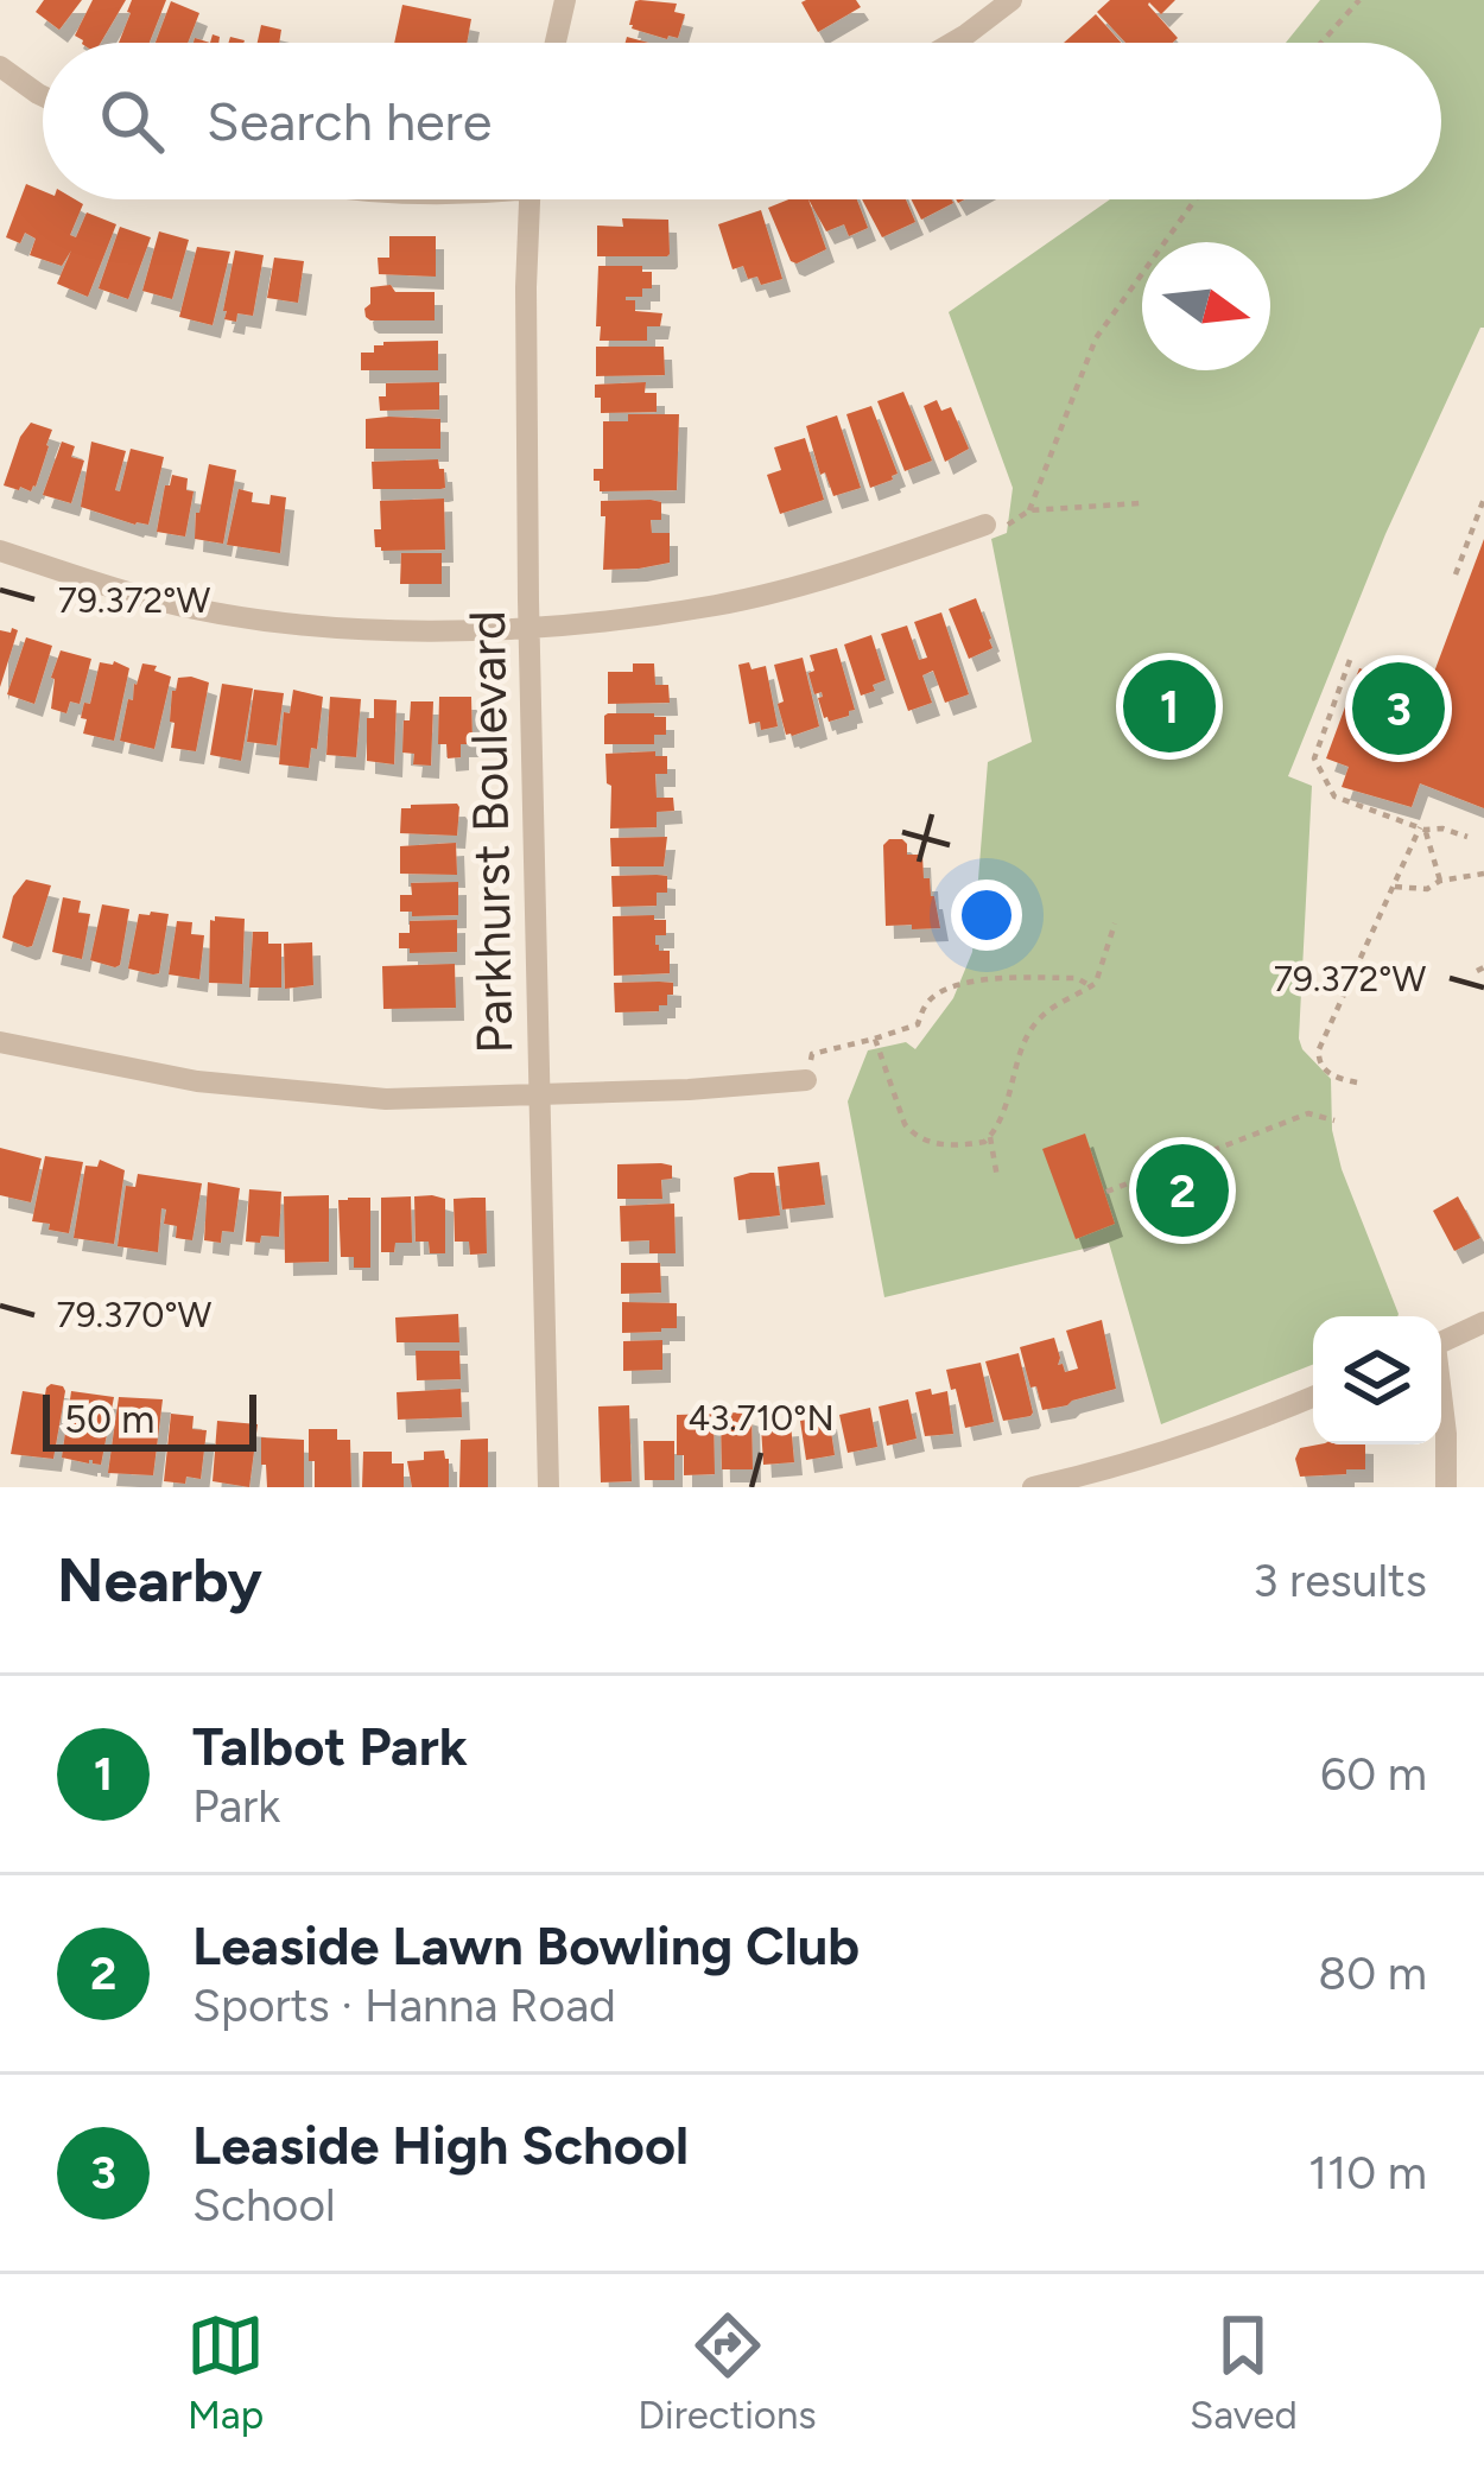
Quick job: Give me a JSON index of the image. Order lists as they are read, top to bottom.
{
  "streets": {
    "street": ["Parkhurst Boulevard"]
  },
  "scale_bar": "50 m",
  "north": "right",
  "page": {
    "search": "Search here",
    "pins": ["1", "3", "2"],
    "scale": "50 m",
    "heading": ["Nearby", "3 results"],
    "list": [
      {
        "mark": "1",
        "name": "Talbot Park",
        "note": "Park",
        "value": "60 m"
      },
      {
        "mark": "2",
        "name": "Leaside Lawn Bowling Club",
        "note": "Sports · Hanna Road",
        "value": "80 m"
      },
      {
        "mark": "3",
        "name": "Leaside High School",
        "note": "School",
        "value": "110 m"
      }
    ],
    "nav": ["Map", "Directions", "Saved"]
  },
  "coordinates": ["79.372°W", "79.370°W", "43.710°N"]
}
